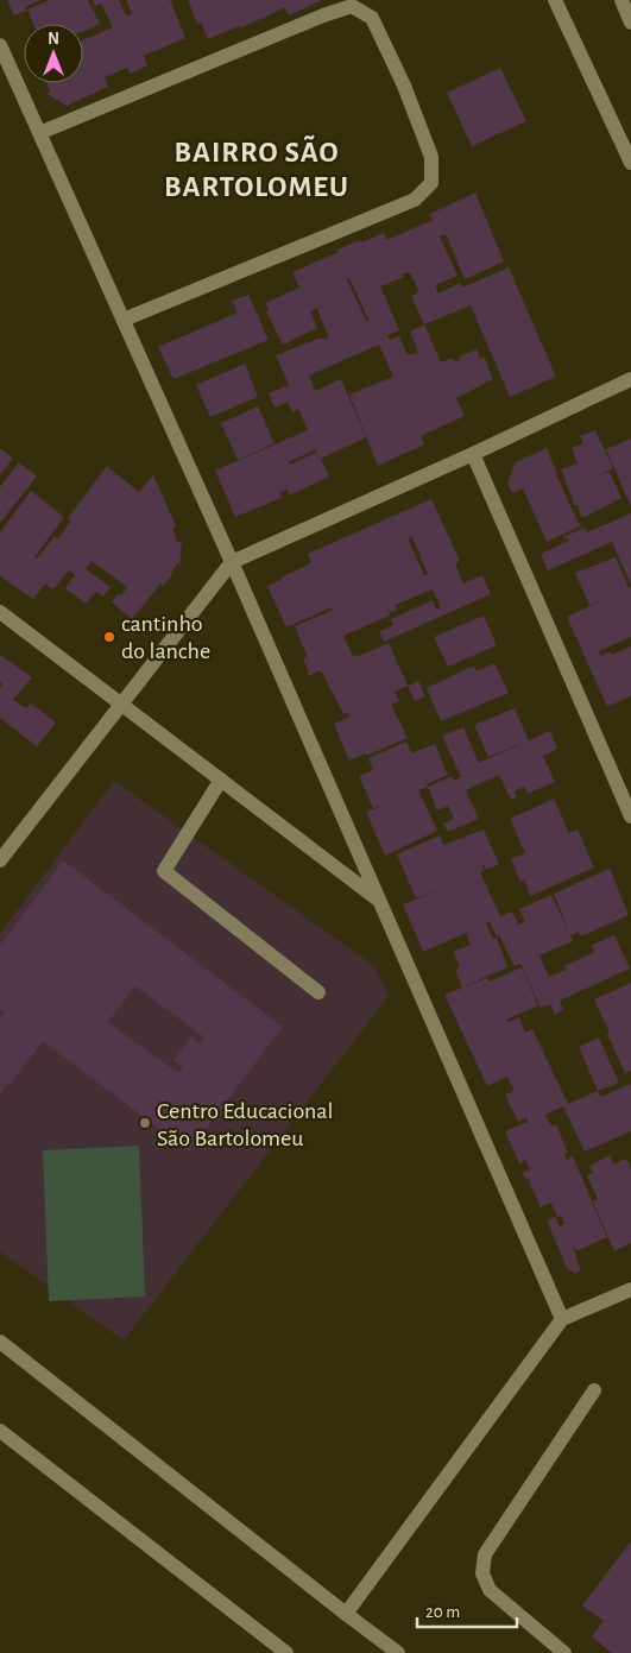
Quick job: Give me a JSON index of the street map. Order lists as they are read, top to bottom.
{
  "districts": ["BAIRRO SÃO BARTOLOMEU"],
  "places": ["cantinho do lanche", "Centro Educacional São Bartolomeu"],
  "scale_bar": "20 m",
  "north": "top"
}
